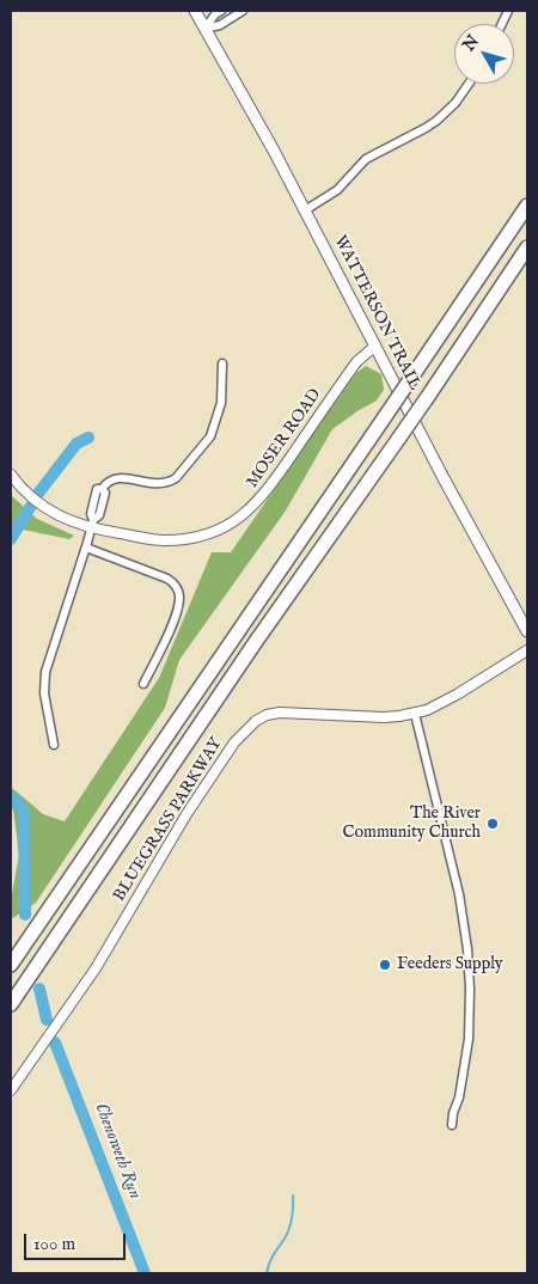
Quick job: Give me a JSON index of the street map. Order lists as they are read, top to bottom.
{
  "streets": {
    "main road": ["WATTERSON TRAIL"],
    "street": ["MOSER ROAD", "BLUEGRASS PARKWAY"]
  },
  "crossings": [
    ["WATTERSON TRAIL", "MOSER ROAD"]
  ],
  "water": ["Chenoweth Run"],
  "places": ["The River Community Church", "Feeders Supply"],
  "scale_bar": "100 m",
  "north": "top left"
}
